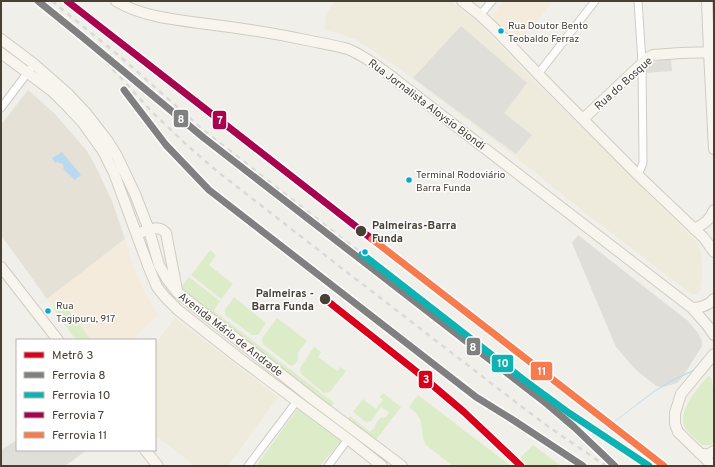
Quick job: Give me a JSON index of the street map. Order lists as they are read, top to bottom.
{
  "streets": {
    "street": ["Rua do Bosque", "Rua Jornalista Aloysio Biondi", "Avenida Mário de Andrade"]
  },
  "places": [
    "Rua Doutor Bento Teobaldo Ferraz",
    "Terminal Rodoviário Barra Funda",
    "Palmeiras-Barra Funda",
    "Palmeiras - Barra Funda",
    "Rua Tagipuru, 917"
  ],
  "lines": [
    "rail line 8",
    "rail line 7",
    "rail line 11",
    "rail line 10",
    "metro line 3"
  ],
  "legend": [
    "Metrô 3",
    "Ferrovia 8",
    "Ferrovia 10",
    "Ferrovia 7",
    "Ferrovia 11"
  ]
}
